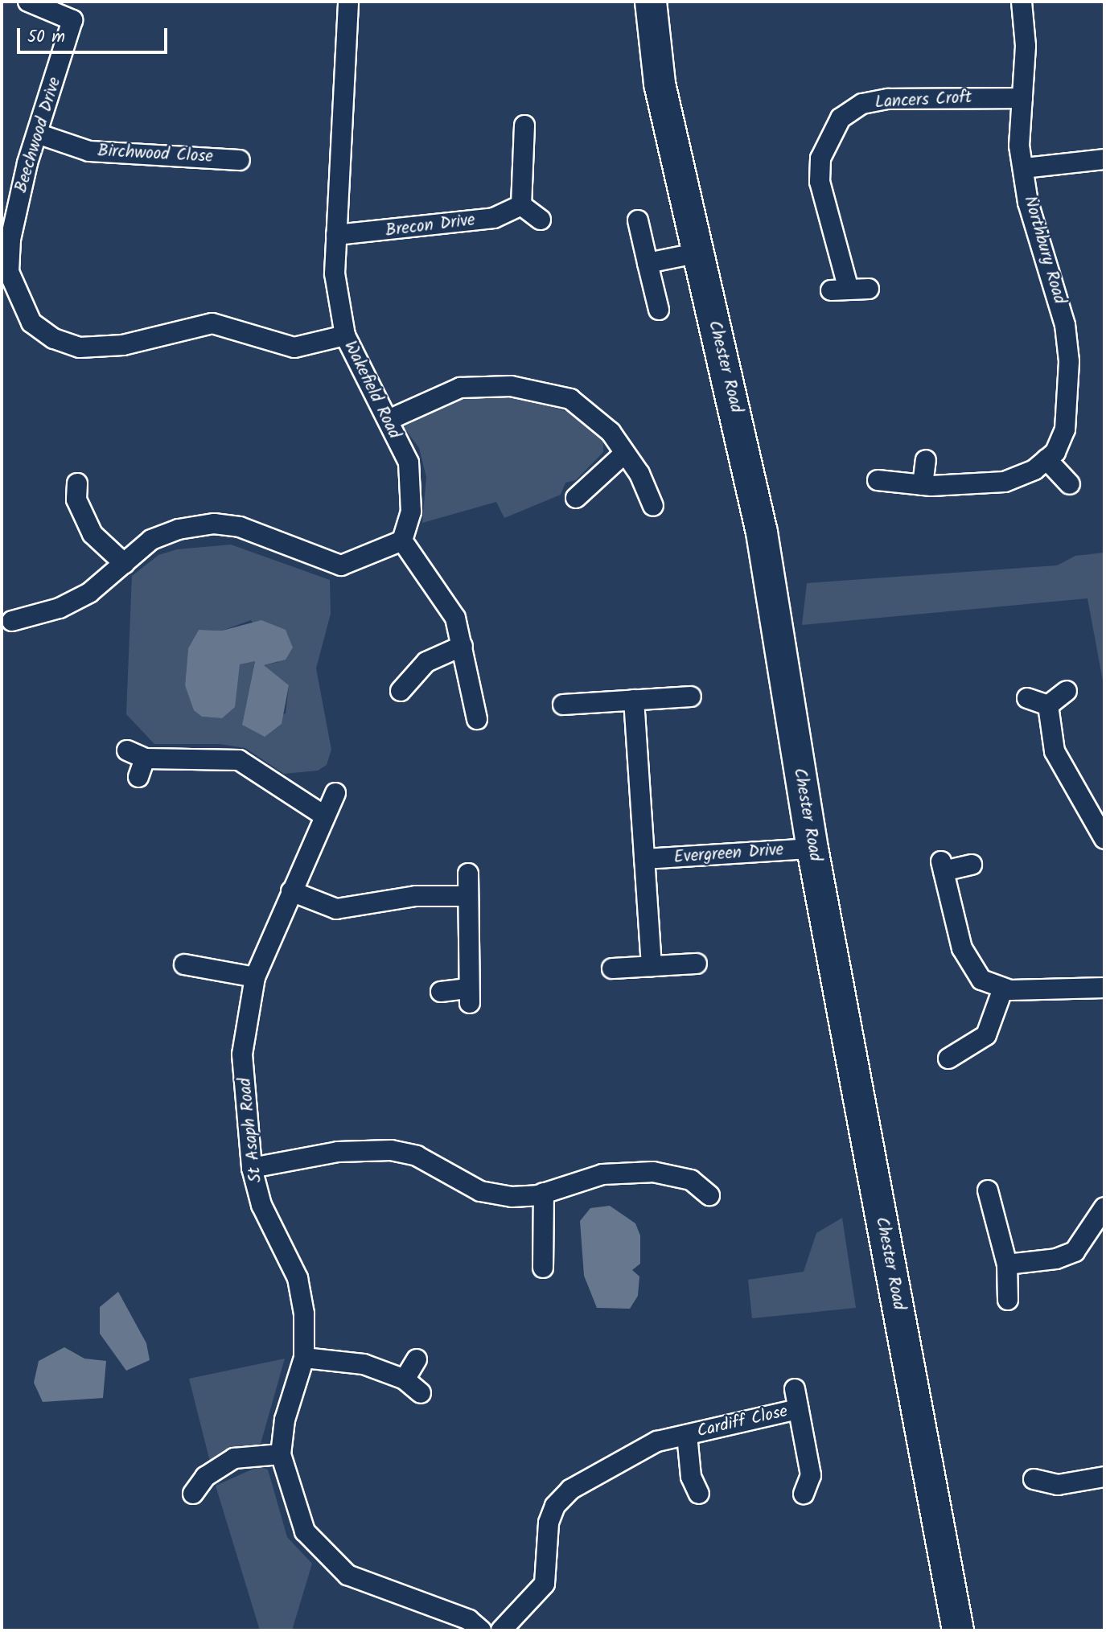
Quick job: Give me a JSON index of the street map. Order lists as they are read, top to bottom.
{
  "streets": {
    "main road": ["Chester Road"],
    "street": [
      "Lancers Croft",
      "Beechwood Drive",
      "Birchwood Close",
      "Brecon Drive",
      "Northbury Road",
      "Wakefield Road",
      "Evergreen Drive",
      "St Asaph Road",
      "Cardiff Close"
    ]
  },
  "crossings": [
    ["Lancers Croft", "Northbury Road"],
    ["Beechwood Drive", "Birchwood Close"],
    ["Beechwood Drive", "Wakefield Road"],
    ["Brecon Drive", "Wakefield Road"],
    ["Chester Road", "Evergreen Drive"]
  ],
  "scale_bar": "50 m"
}
